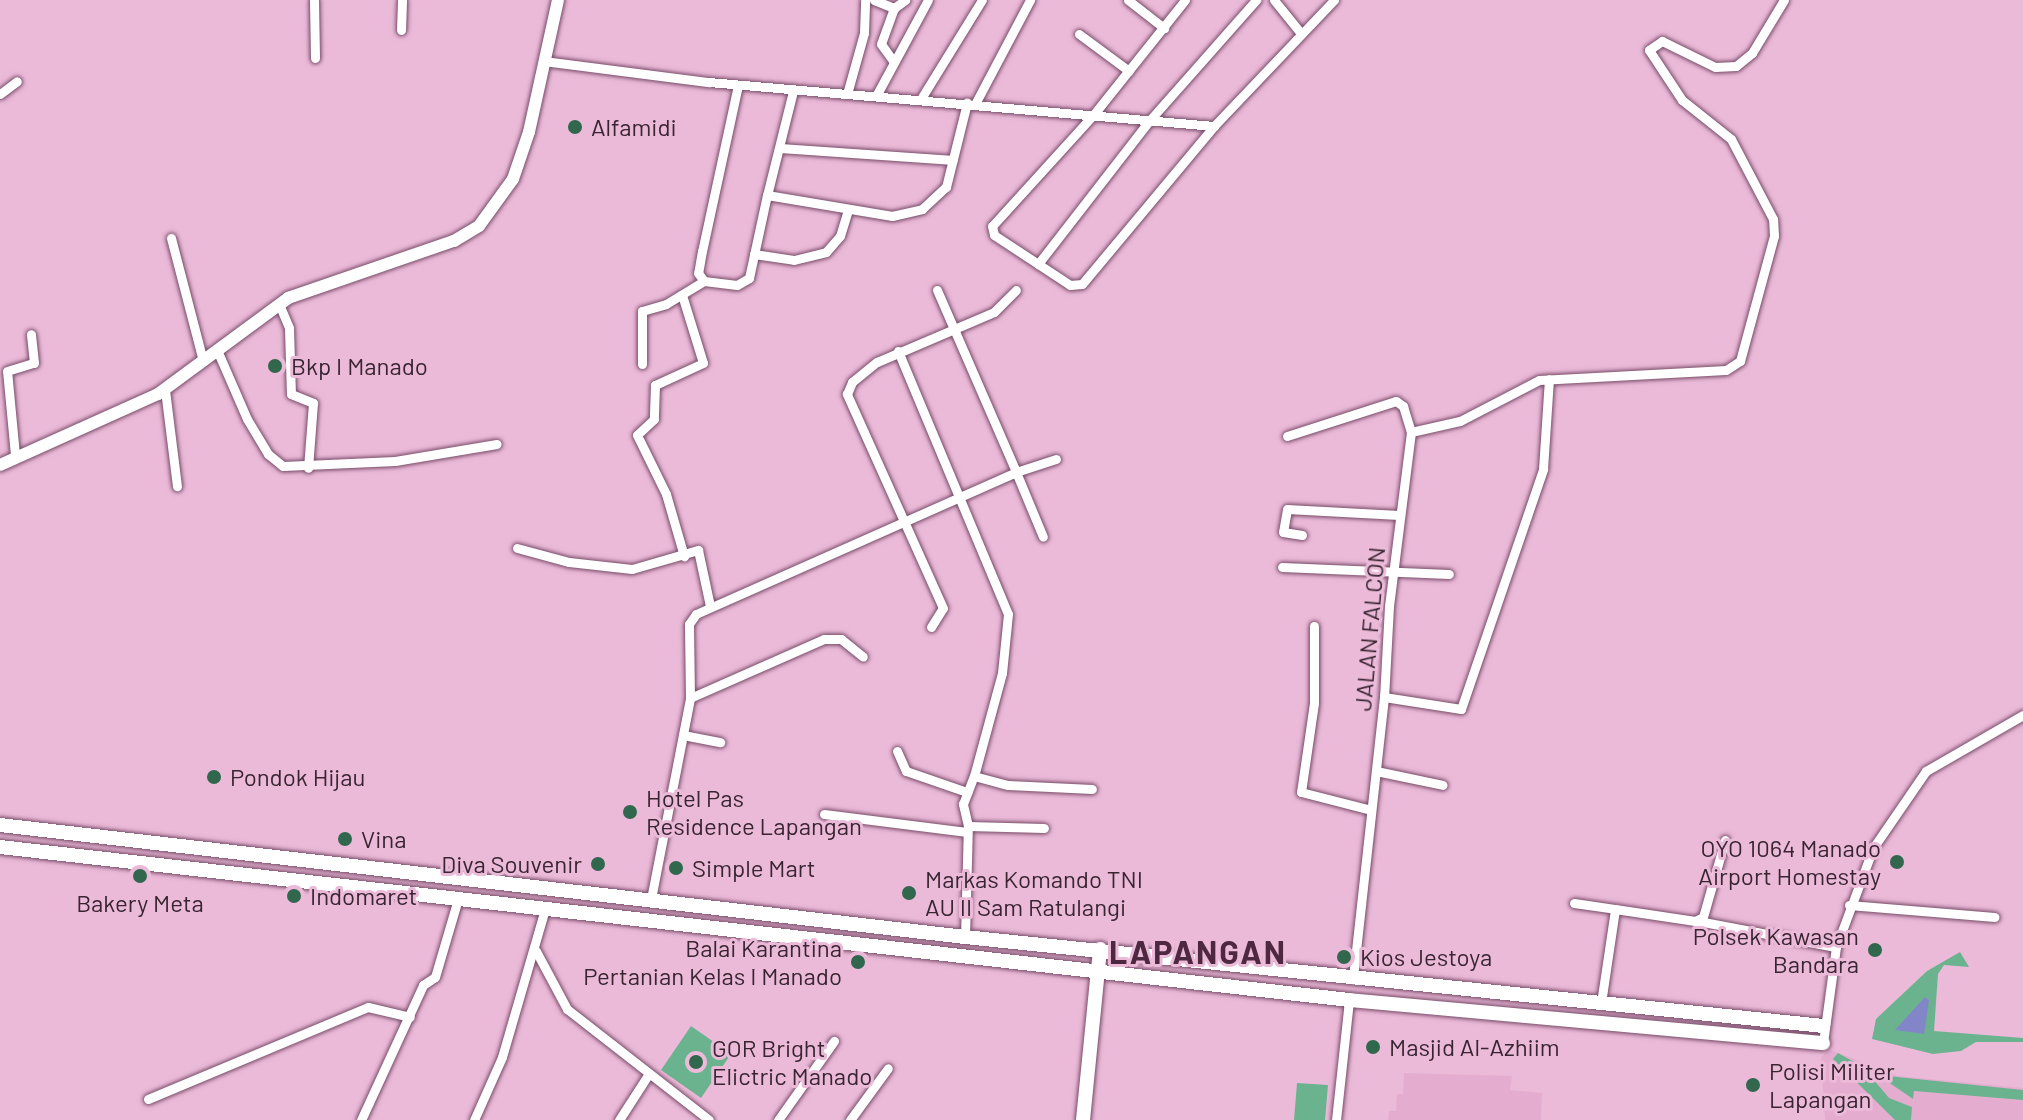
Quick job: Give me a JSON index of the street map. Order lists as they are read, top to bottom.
{
  "streets": {
    "street": ["JALAN FALCON"]
  },
  "districts": ["LAPANGAN"],
  "places": [
    "Alfamidi",
    "Bkp I Manado",
    "Pondok Hijau",
    "Hotel Pas Residence Lapangan",
    "Vina",
    "OYO 1064 Manado Airport Homestay",
    "Diva Souvenir",
    "Simple Mart",
    "Bakery Meta",
    "Markas Komando TNI AU II Sam Ratulangi",
    "Indomaret",
    "Polsek Kawasan Bandara",
    "Kios Jestoya",
    "Balai Karantina Pertanian Kelas I Manado",
    "Masjid Al-Azhiim",
    "GOR Bright Elictric Manado",
    "Polisi Militer Lapangan"
  ]
}
